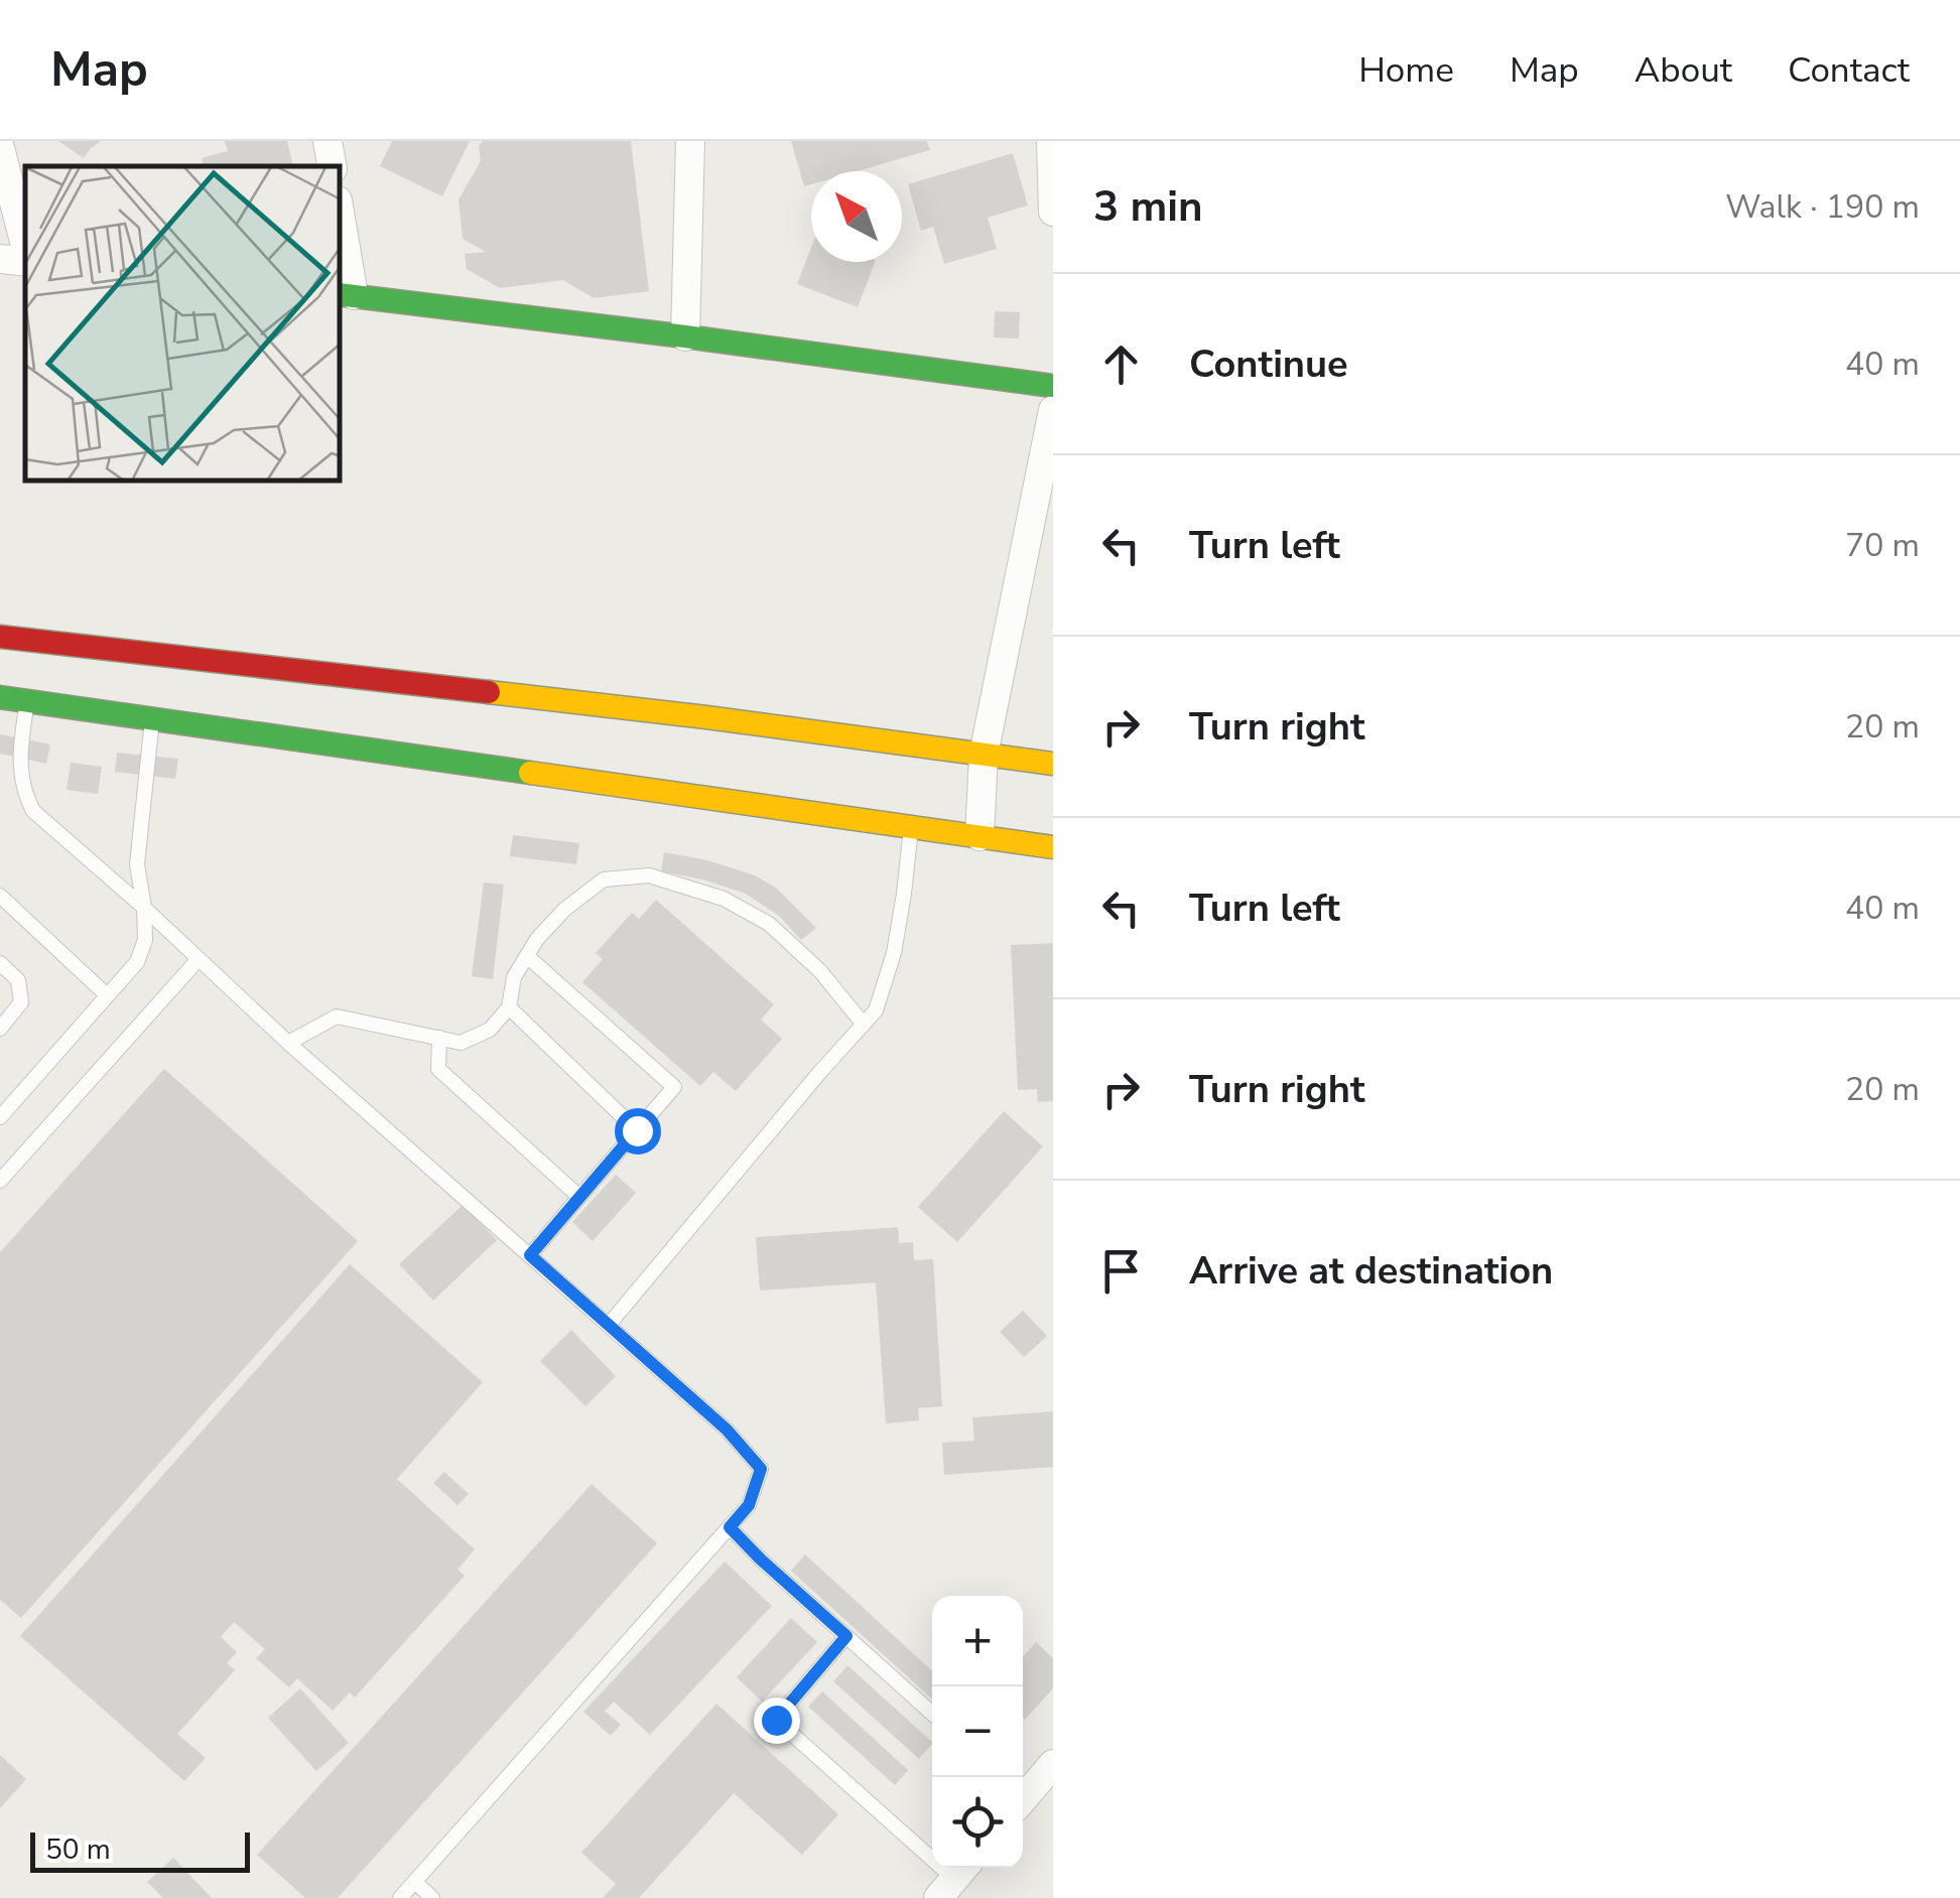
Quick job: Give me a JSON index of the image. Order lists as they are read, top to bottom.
{
  "scale_bar": "50 m",
  "north": "top left",
  "page": {
    "header": "Map",
    "nav": [
      "Home",
      "Map",
      "About",
      "Contact"
    ],
    "heading": ["3 min", "Walk · 190 m"],
    "list": [
      ["Continue", "40 m"],
      ["Turn left", "70 m"],
      ["Turn right", "20 m"],
      ["Turn left", "40 m"],
      ["Turn right", "20 m"],
      "Arrive at destination"
    ],
    "map_buttons": ["+", "−"],
    "scale": "50 m"
  }
}
